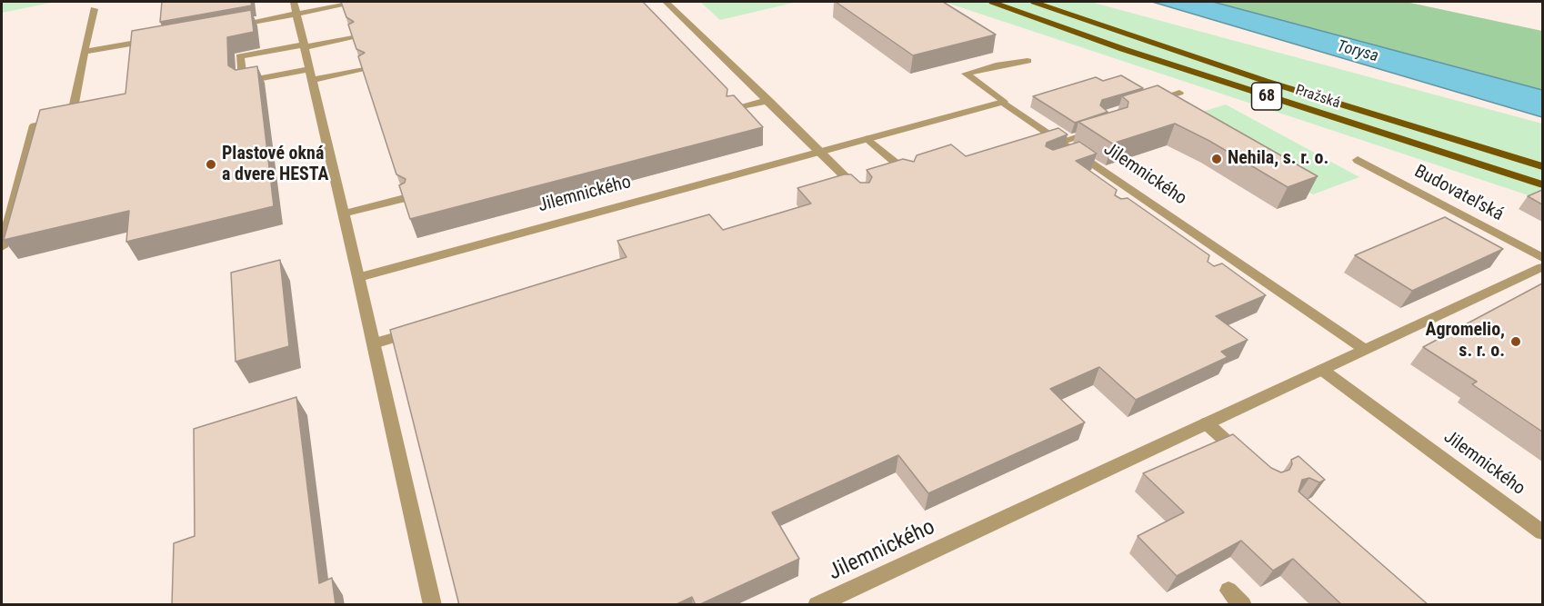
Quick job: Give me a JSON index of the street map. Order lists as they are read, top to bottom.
{
  "streets": {
    "main road": ["68", "Pražská"],
    "street": ["Jilemnického", "Budovateľská"]
  },
  "water": ["Torysa"],
  "places": ["Nehila, s. r. o.", "Plastové okná a dvere HESTA", "Agromelio, s. r. o."]
}
